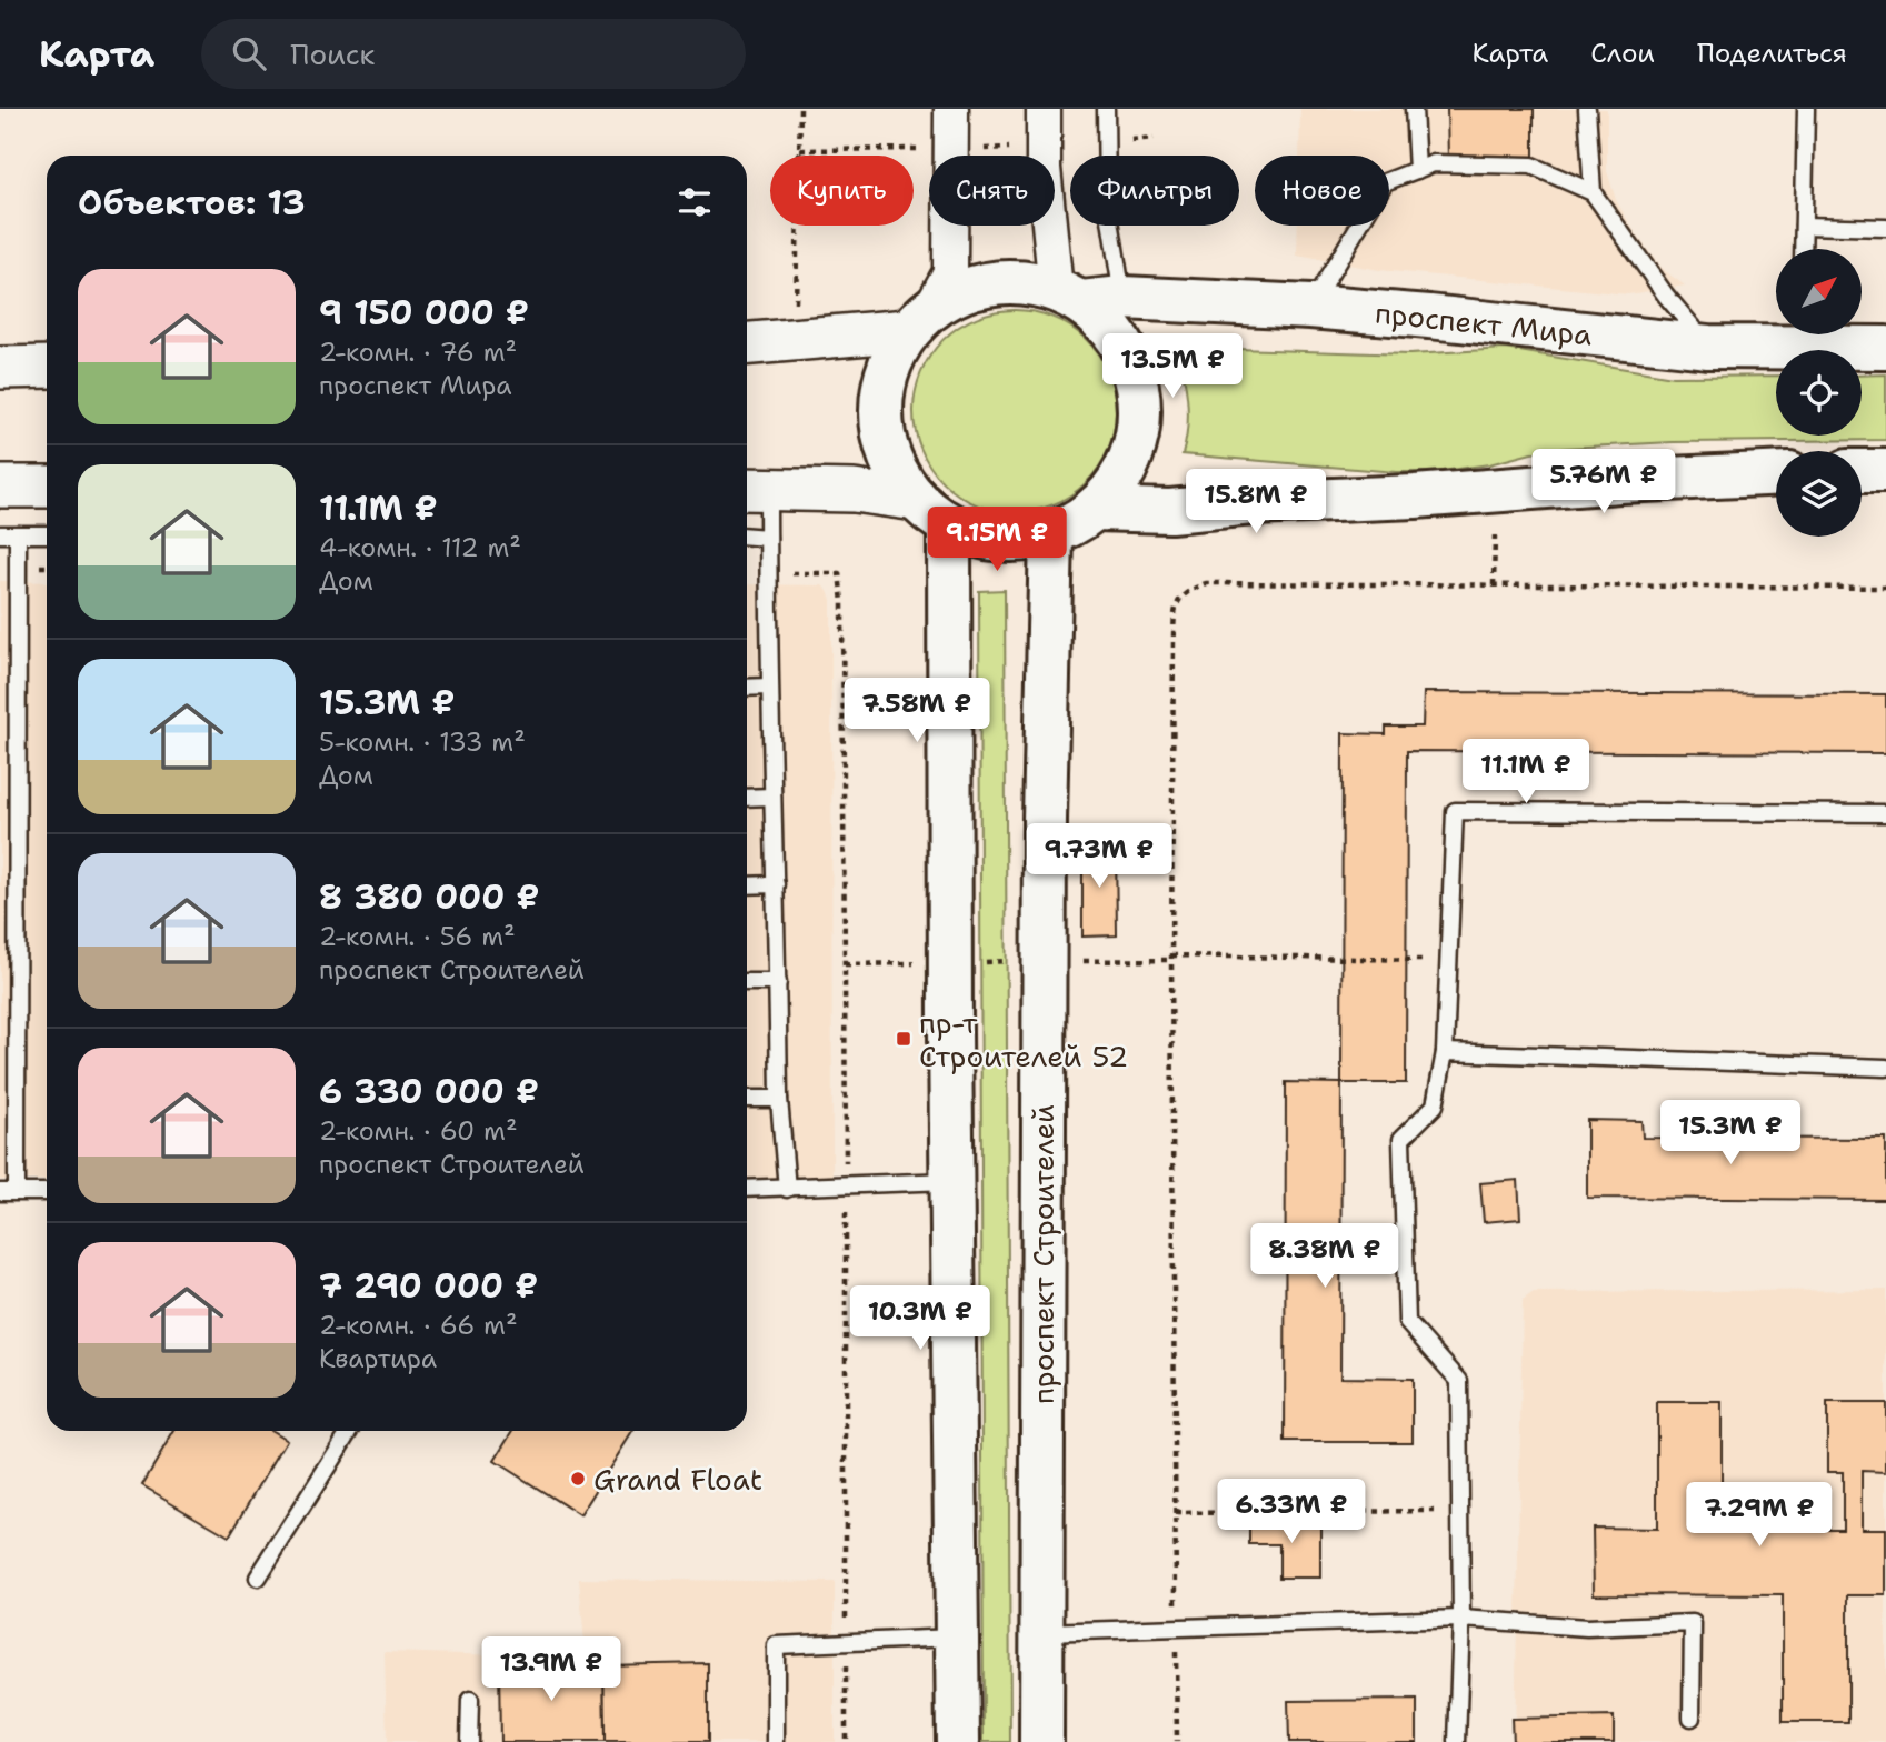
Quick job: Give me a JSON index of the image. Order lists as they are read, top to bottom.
{
  "streets": {
    "main road": ["проспект Мира", "проспект Строителей"]
  },
  "crossings": [
    ["проспект Мира", "проспект Строителей"]
  ],
  "places": {
    "transit": ["пр-т Строителей 52"],
    "other": ["Grand Float"]
  },
  "north": "top right",
  "page": {
    "header": "Карта",
    "search": "Поиск",
    "nav": ["Карта", "Слои", "Поделиться"],
    "chip": [
      "Купить",
      "Снять",
      "Фильтры",
      "Новое"
    ],
    "heading": "Объектов: 13",
    "list": [
      {
        "name": "9 150 000 ₽",
        "note": "2-комн. · 76 m² · проспект Мира"
      },
      {
        "name": "11.1M ₽",
        "note": "4-комн. · 112 m² · Дом"
      },
      {
        "name": "15.3M ₽",
        "note": "5-комн. · 133 m² · Дом"
      },
      {
        "name": "8 380 000 ₽",
        "note": "2-комн. · 56 m² · проспект Строителей"
      },
      {
        "name": "6 330 000 ₽",
        "note": "2-комн. · 60 m² · проспект Строителей"
      },
      {
        "name": "7 290 000 ₽",
        "note": "2-комн. · 66 m² · Квартира"
      }
    ],
    "price": [
      "13.5M ₽",
      "5.76M ₽",
      "15.8M ₽",
      "9.15M ₽",
      "7.58M ₽",
      "11.1M ₽",
      "9.73M ₽",
      "15.3M ₽",
      "8.38M ₽",
      "10.3M ₽",
      "6.33M ₽",
      "7.29M ₽",
      "13.9M ₽"
    ]
  }
}
